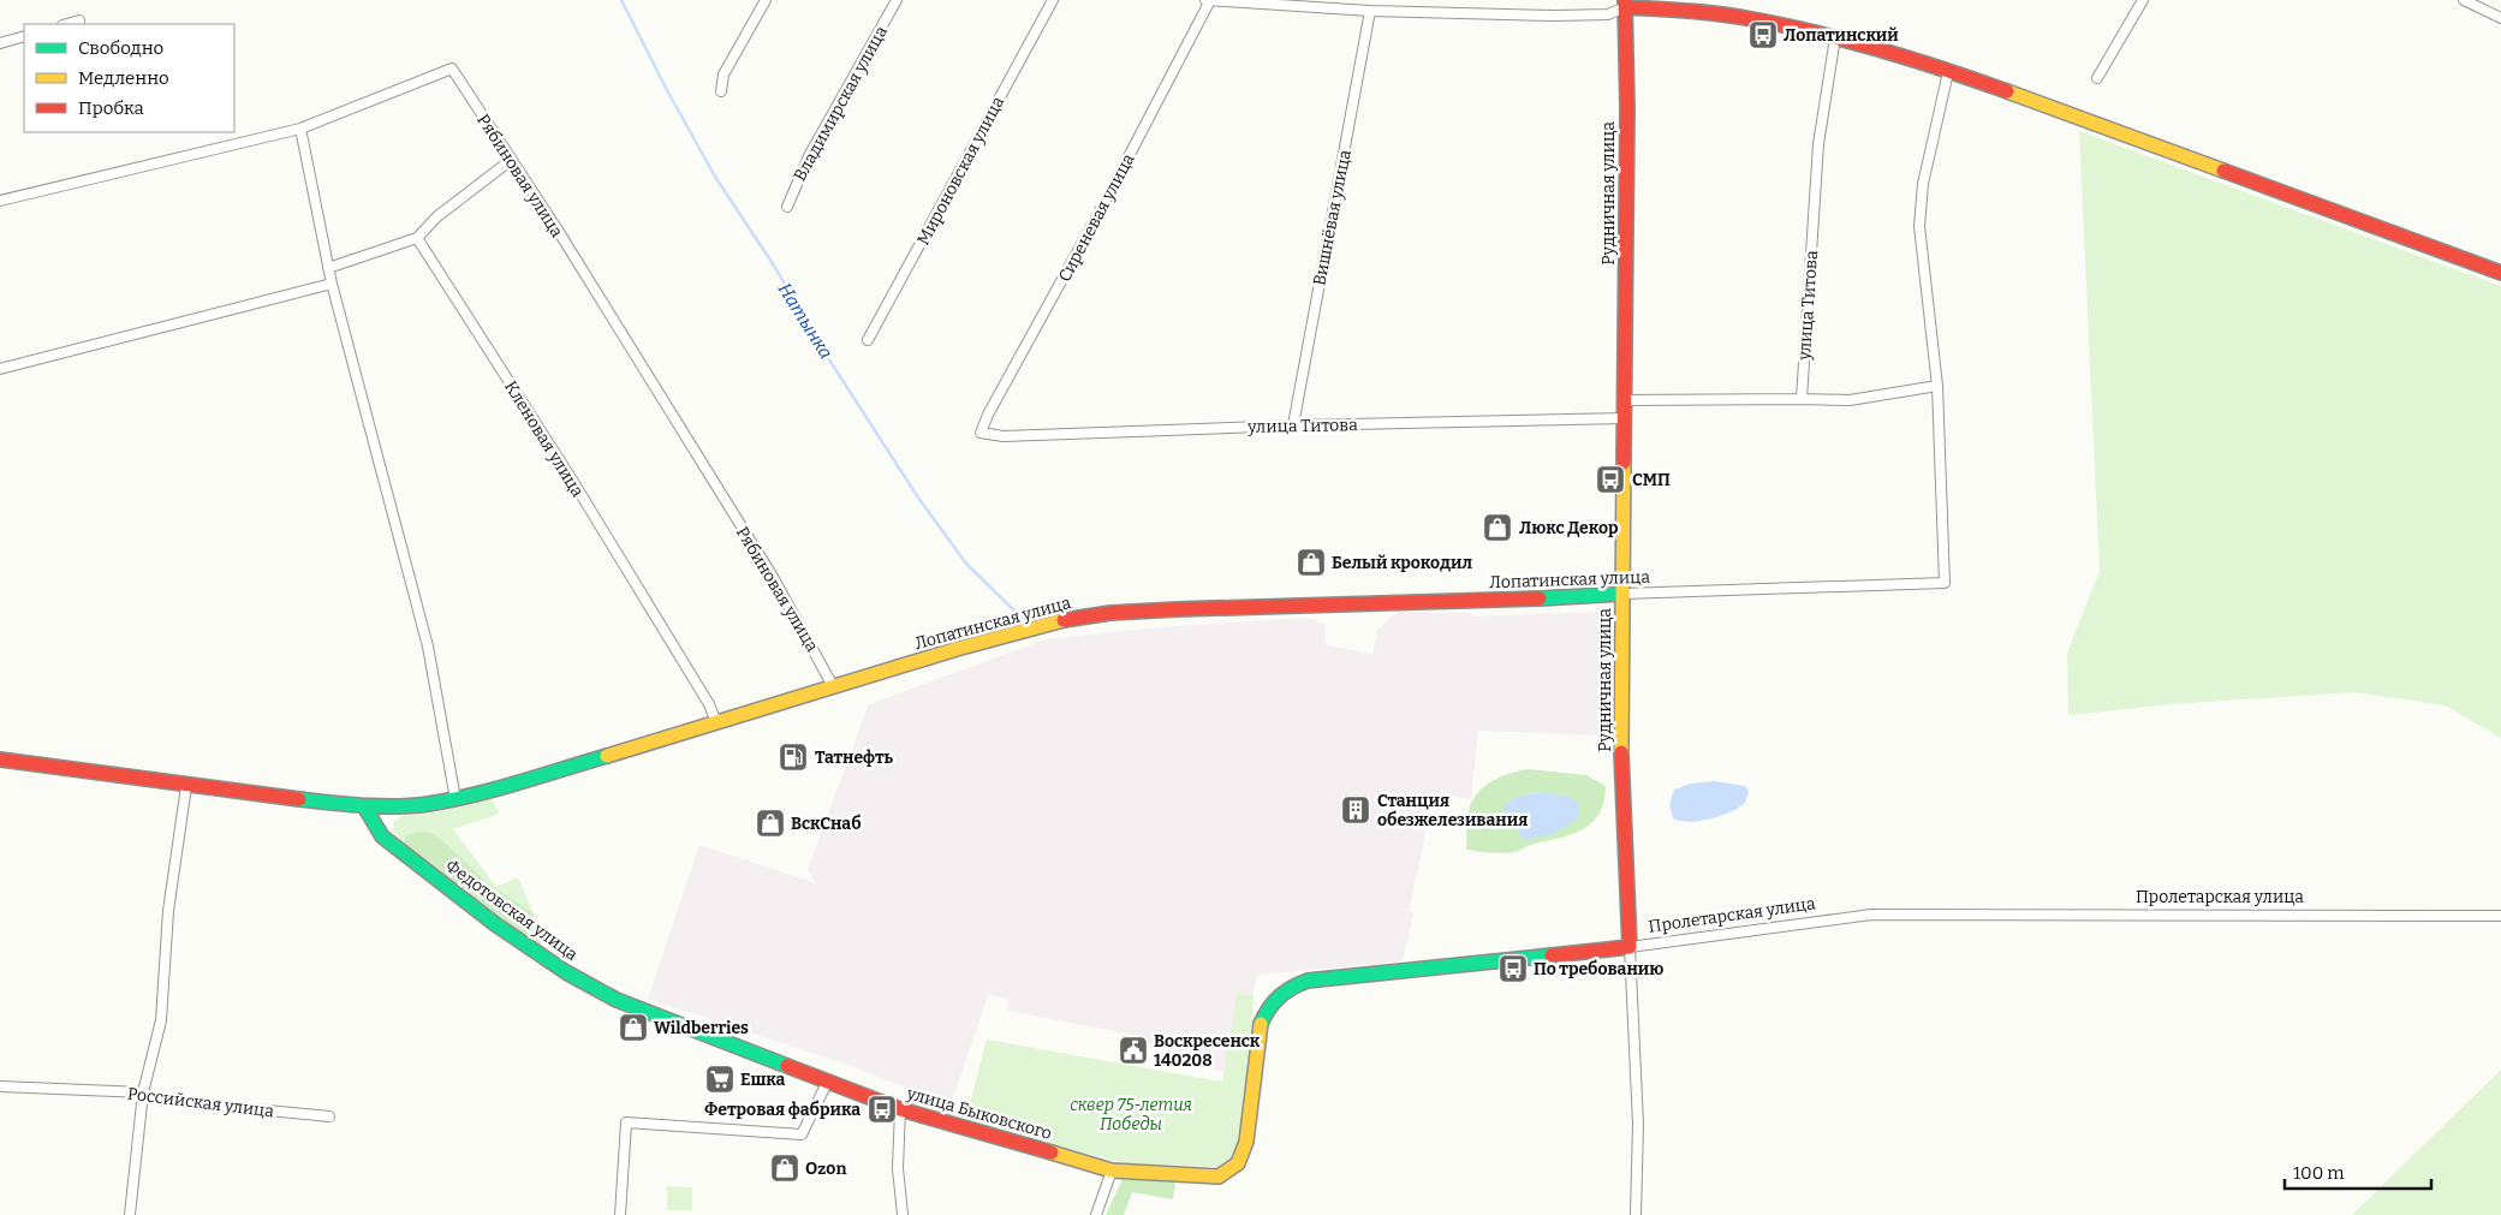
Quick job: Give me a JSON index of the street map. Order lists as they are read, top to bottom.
{
  "streets": {
    "main road": [
      "Рудничная улица",
      "Лопатинская улица",
      "Пролетарская улица",
      "Федотовская улица",
      "улица Быковского"
    ],
    "street": [
      "Владимирская улица",
      "Мироновская улица",
      "Рябиновая улица",
      "Сиреневая улица",
      "Вишнёвая улица",
      "улица Титова",
      "Кленовая улица",
      "Российская улица"
    ]
  },
  "crossings": [
    ["Рябиновая улица", "Лопатинская улица"],
    ["Рудничная улица", "улица Титова"],
    ["Рудничная улица", "Лопатинская улица"],
    ["Рудничная улица", "Пролетарская улица"],
    ["Сиреневая улица", "улица Титова"],
    ["Вишнёвая улица", "улица Титова"],
    ["Кленовая улица", "Лопатинская улица"],
    ["Пролетарская улица", "улица Быковского"],
    ["Федотовская улица", "улица Быковского"]
  ],
  "water": ["Натынка"],
  "parks": ["сквер 75-летия Победы"],
  "places": {
    "bus stop": [
      "Лопатинский",
      "СМП",
      "По требованию",
      "Фетровая фабрика"
    ],
    "shop": [
      "Люкс Декор",
      "Белый крокодил",
      "ВскСнаб",
      "Wildberries",
      "Ozon"
    ],
    "fuel station": ["Татнефть"],
    "building": ["Станция обезжелезивания"],
    "public building": ["Воскресенск 140208"],
    "supermarket": ["Ешка"]
  },
  "legend": ["Свободно", "Медленно", "Пробка"],
  "scale_bar": "100 m"
}
